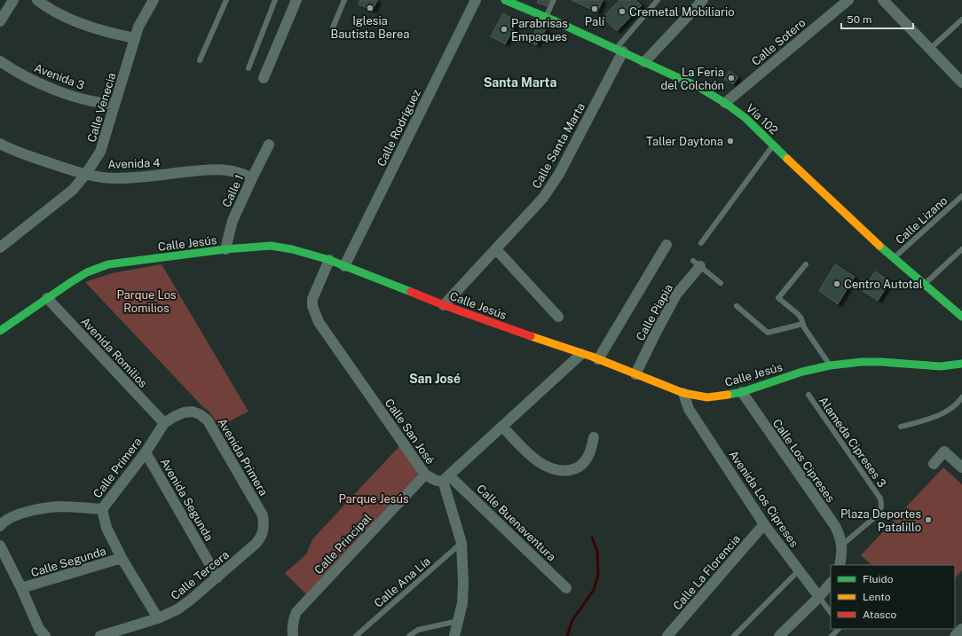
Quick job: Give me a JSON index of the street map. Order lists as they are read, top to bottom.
{
  "streets": {
    "street": [
      "Calle Sotero",
      "Avenida 3",
      "Calle Venecia",
      "Vía 102",
      "Calle Rodríguez",
      "Calle Santa Marta",
      "Avenida 4",
      "Calle 1",
      "Calle Jesús",
      "Calle Piapia",
      "Avenida Romilios",
      "Calle San José",
      "Avenida Primera",
      "Calle Los Cipreses",
      "Calle Primera",
      "Avenida Los Cipreses",
      "Avenida Segunda",
      "Calle Buenaventura",
      "Calle Principal",
      "Calle Segunda",
      "Calle La Florencia",
      "Calle Tercera"
    ],
    "lane": ["Calle Lizano", "Alameda Cipreses 3", "Calle Ana Lía"]
  },
  "crossings": [
    ["Calle Sotero", "Vía 102"],
    ["Avenida 3", "Calle Venecia"],
    ["Calle Venecia", "Avenida 4"],
    ["Vía 102", "Calle Santa Marta"],
    ["Vía 102", "Calle Lizano"],
    ["Calle Rodríguez", "Calle Jesús"],
    ["Calle Santa Marta", "Calle Jesús"],
    ["Avenida 4", "Calle 1"],
    ["Calle 1", "Calle Jesús"],
    ["Calle Jesús", "Calle Piapia"],
    ["Calle Jesús", "Avenida Romilios"],
    ["Calle Jesús", "Calle San José"],
    ["Calle Jesús", "Calle Los Cipreses"],
    ["Calle Jesús", "Avenida Los Cipreses"],
    ["Avenida Romilios", "Avenida Primera"],
    ["Avenida Romilios", "Calle Primera"],
    ["Calle San José", "Calle Buenaventura"],
    ["Calle San José", "Calle Principal"],
    ["Alameda Cipreses 3", "Calle Los Cipreses"],
    ["Avenida Primera", "Calle Primera"],
    ["Avenida Primera", "Calle Tercera"],
    ["Calle Primera", "Avenida Segunda"],
    ["Avenida Los Cipreses", "Calle La Florencia"],
    ["Avenida Segunda", "Calle Tercera"]
  ],
  "districts": ["Santa Marta", "San José"],
  "parks": ["Parque Los Romilios", "Parque Jesús"],
  "places": [
    "Iglesia Bautista Berea",
    "Palí",
    "Cremetal Mobiliario",
    "Parabrisas Empaques",
    "La Feria del Colchón",
    "Taller Daytona",
    "Centro Autotal",
    "Plaza Deportes Patalillo"
  ],
  "legend": ["Fluido", "Lento", "Atasco"],
  "scale_bar": "50 m"
}
